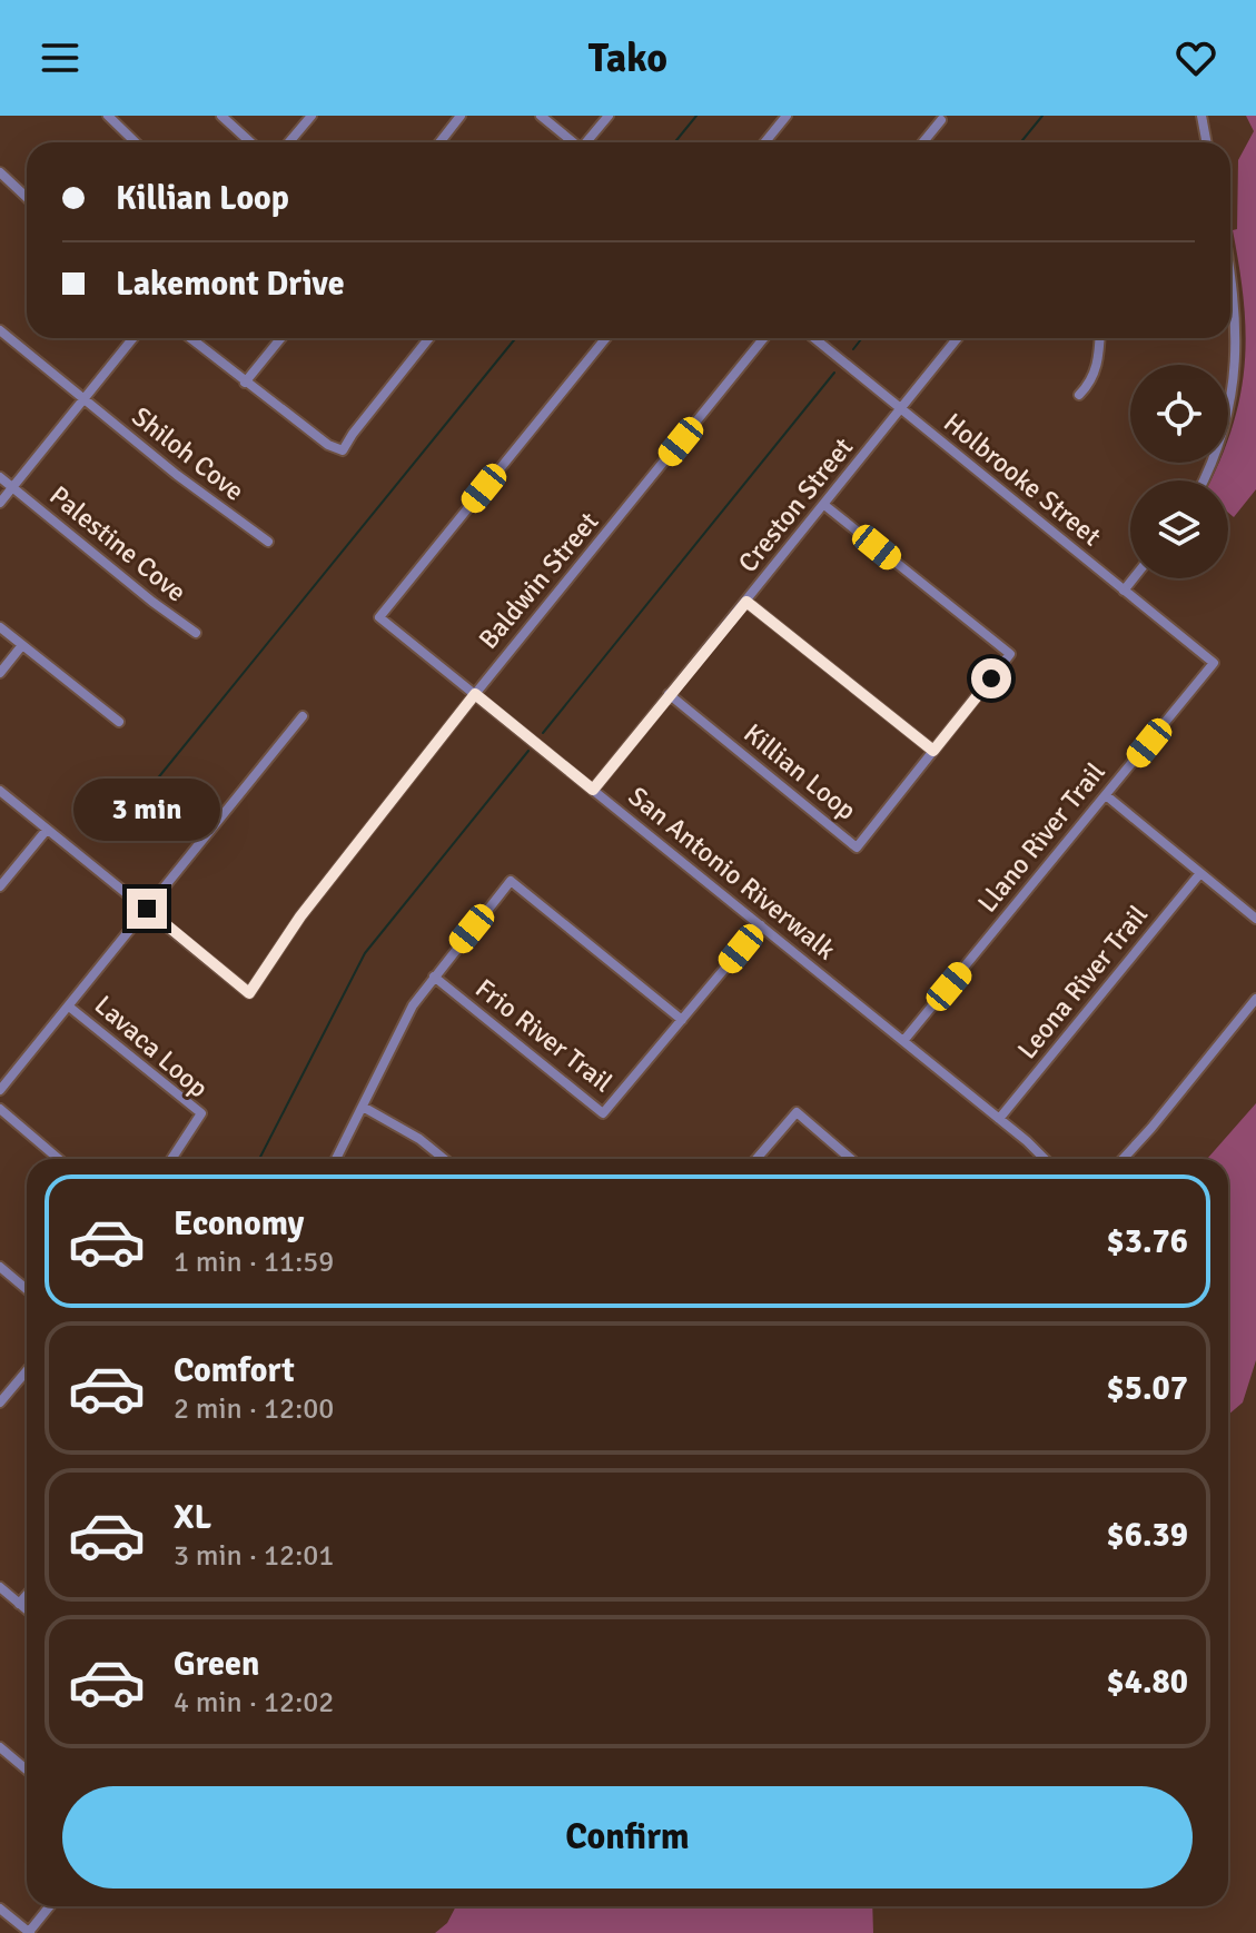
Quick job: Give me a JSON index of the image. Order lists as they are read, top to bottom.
{
  "streets": {
    "street": [
      "Shiloh Cove",
      "Holbrooke Street",
      "Creston Street",
      "Palestine Cove",
      "Baldwin Street",
      "Killian Loop",
      "Llano River Trail",
      "San Antonio Riverwalk",
      "Leona River Trail",
      "Frio River Trail",
      "Lavaca Loop"
    ]
  },
  "crossings": [
    ["Holbrooke Street", "Creston Street"],
    ["Holbrooke Street", "Llano River Trail"],
    ["Creston Street", "Killian Loop"],
    ["Creston Street", "San Antonio Riverwalk"],
    ["Baldwin Street", "San Antonio Riverwalk"],
    ["Llano River Trail", "San Antonio Riverwalk"],
    ["San Antonio Riverwalk", "Leona River Trail"],
    ["San Antonio Riverwalk", "Frio River Trail"]
  ],
  "page": {
    "header": "Tako",
    "banner": ["Killian Loop", "Lakemont Drive"],
    "bubble": "3 min",
    "list": [
      {
        "name": "Economy",
        "note": "1 min · 11:59",
        "value": "$3.76"
      },
      {
        "name": "Comfort",
        "note": "2 min · 12:00",
        "value": "$5.07"
      },
      {
        "name": "XL",
        "note": "3 min · 12:01",
        "value": "$6.39"
      },
      {
        "name": "Green",
        "note": "4 min · 12:02",
        "value": "$4.80"
      }
    ],
    "buttons": "Confirm"
  }
}
